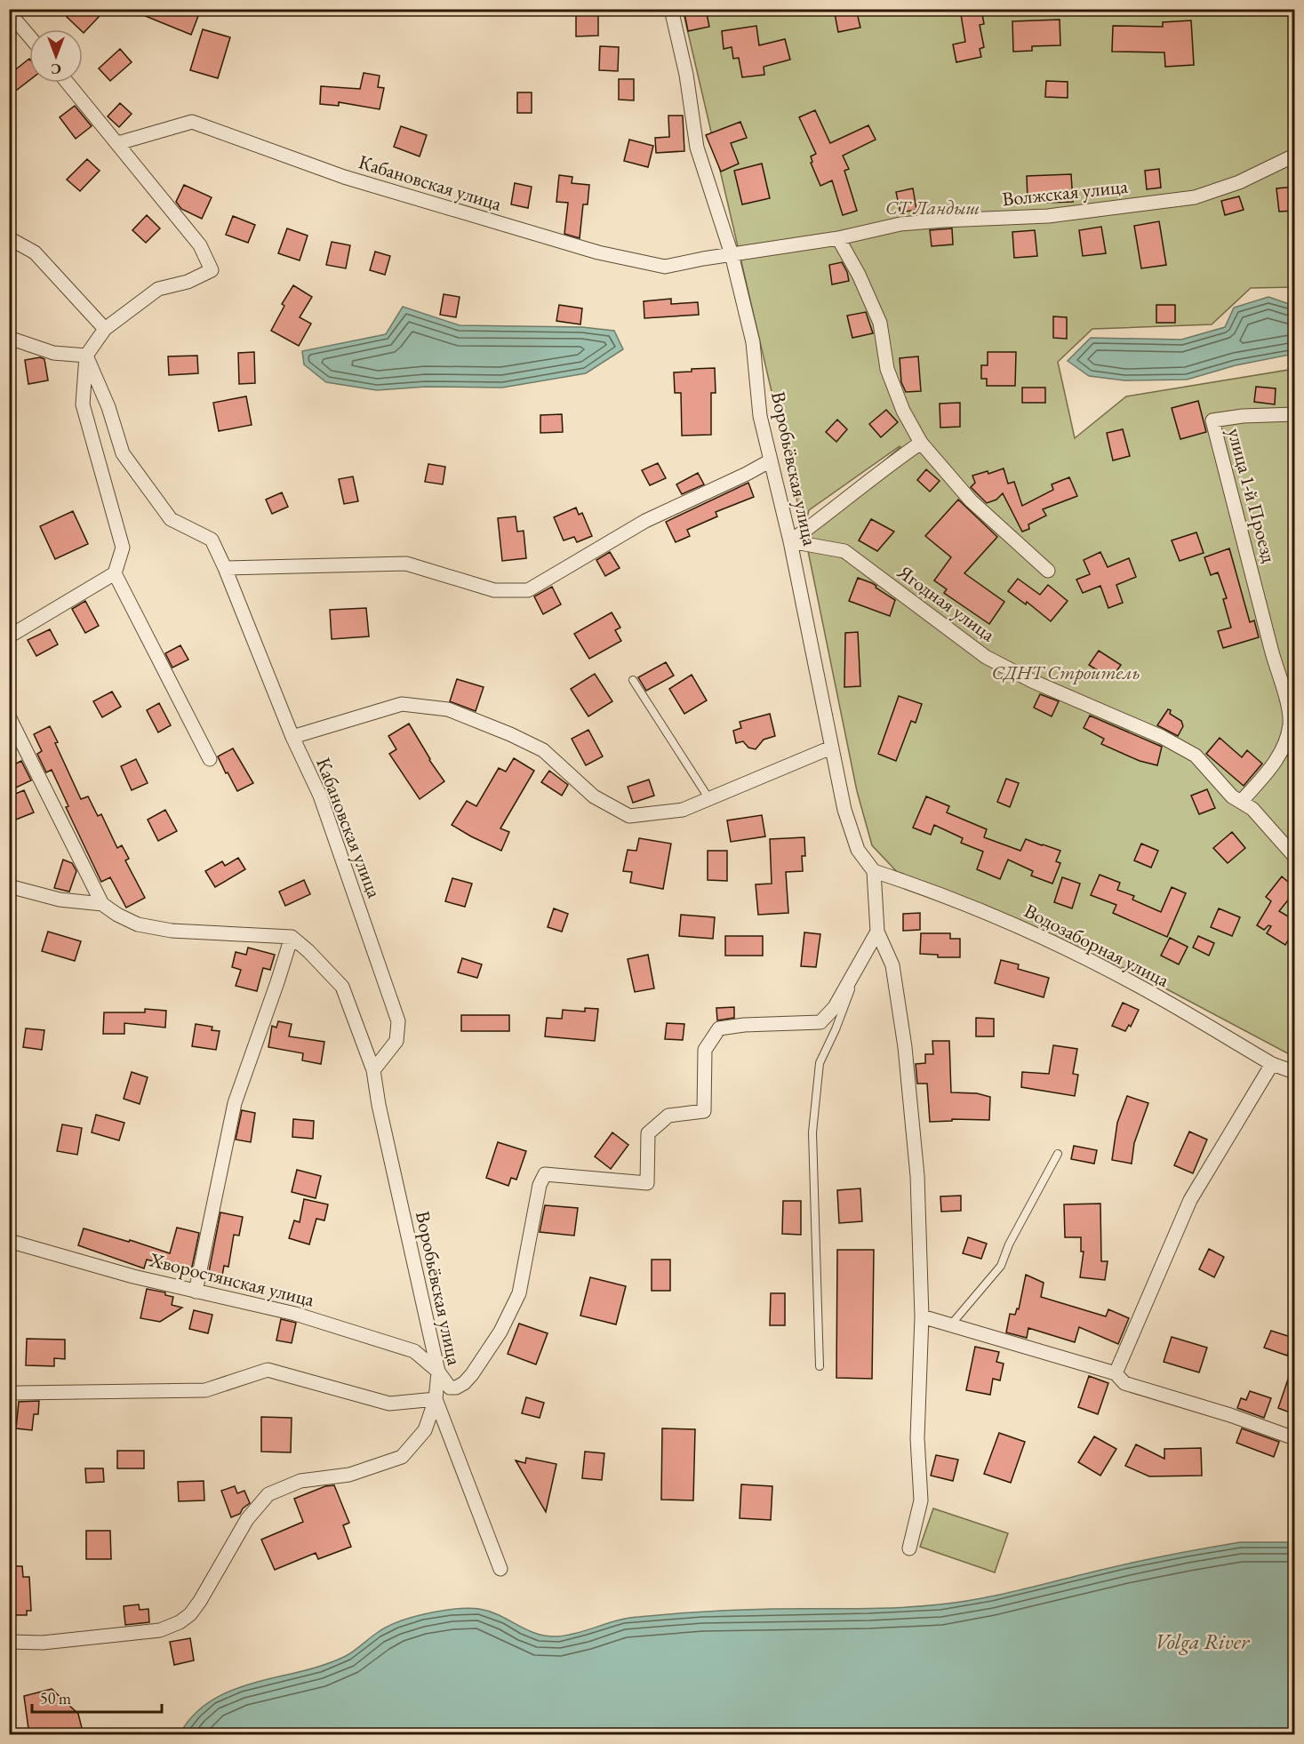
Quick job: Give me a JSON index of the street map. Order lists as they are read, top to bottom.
{
  "streets": {
    "street": [
      "Кабановская улица",
      "Волжская улица",
      "Воробьёвская улица",
      "улица 1-й Проезд",
      "Ягодная улица",
      "Водозаборная улица",
      "Хворостянская улица"
    ]
  },
  "crossings": [
    ["Кабановская улица", "Волжская улица"],
    ["Кабановская улица", "Воробьёвская улица"],
    ["Волжская улица", "Воробьёвская улица"],
    ["Воробьёвская улица", "Ягодная улица"],
    ["Воробьёвская улица", "Водозаборная улица"],
    ["Воробьёвская улица", "Хворостянская улица"],
    ["улица 1-й Проезд", "Ягодная улица"]
  ],
  "water": ["Volga River"],
  "parks": ["СТ Ландыш", "СДНТ Строитель"],
  "scale_bar": "50 m",
  "north": "bottom"
}
